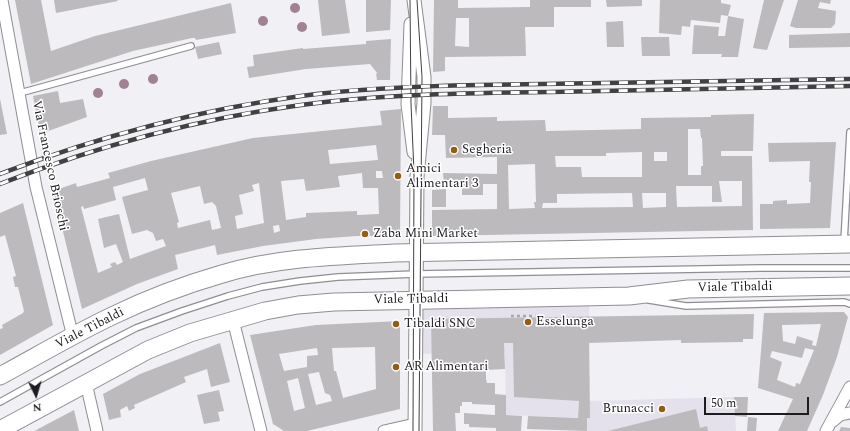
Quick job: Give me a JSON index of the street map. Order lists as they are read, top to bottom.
{
  "streets": {
    "main road": ["Viale Tibaldi"],
    "street": ["Via Francesco Brioschi"]
  },
  "crossings": [
    ["Via Francesco Brioschi", "Viale Tibaldi"]
  ],
  "places": [
    "Segheria",
    "Amici Alimentari 3",
    "Zaba Mini Market",
    "Esselunga",
    "Tibaldi SNC",
    "AR Alimentari",
    "Brunacci"
  ],
  "scale_bar": "50 m",
  "north": "bottom"
}
